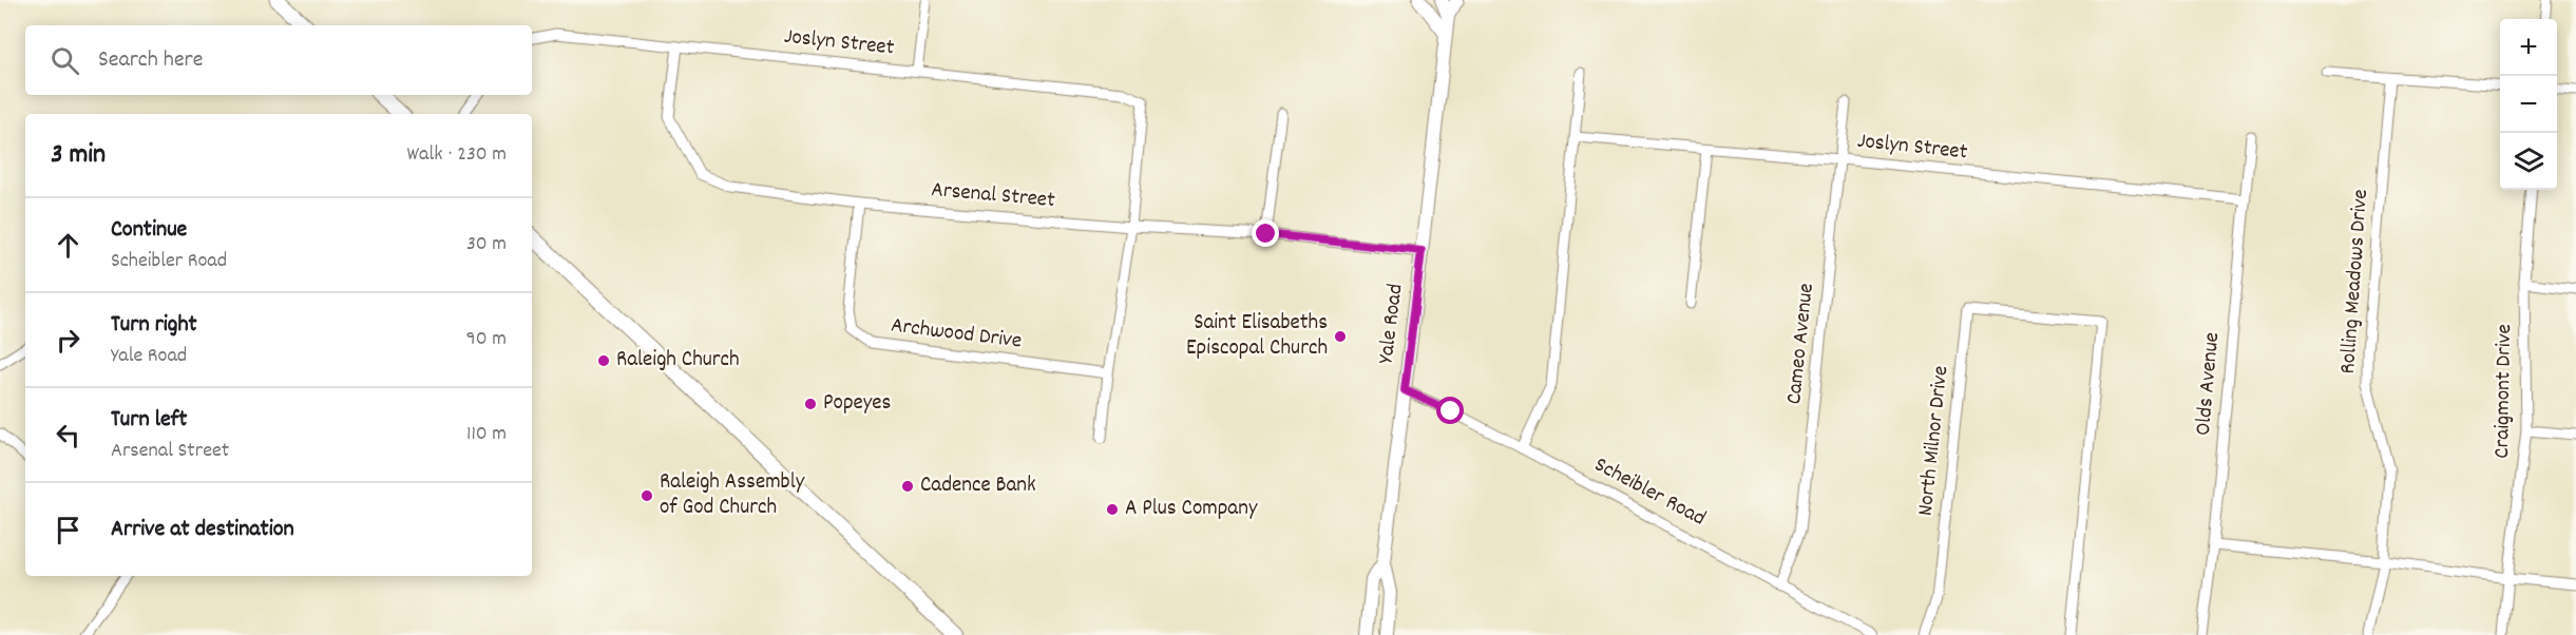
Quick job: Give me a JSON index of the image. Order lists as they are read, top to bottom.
{
  "streets": {
    "main road": ["Yale Road"],
    "street": [
      "Joslyn Street",
      "Arsenal Street",
      "Rolling Meadows Drive",
      "Archwood Drive",
      "Cameo Avenue",
      "Olds Avenue",
      "Craigmont Drive",
      "North Milnor Drive",
      "Scheibler Road"
    ]
  },
  "crossings": [
    ["Joslyn Street", "Arsenal Street"],
    ["Joslyn Street", "Cameo Avenue"],
    ["Joslyn Street", "Olds Avenue"],
    ["Arsenal Street", "Yale Road"],
    ["Arsenal Street", "Archwood Drive"],
    ["Yale Road", "Scheibler Road"],
    ["Cameo Avenue", "Scheibler Road"]
  ],
  "places": [
    "Saint Elisabeths Episcopal Church",
    "Raleigh Church",
    "Popeyes",
    "Cadence Bank",
    "Raleigh Assembly of God Church",
    "A Plus Company"
  ],
  "page": {
    "map_buttons": ["+", "−"],
    "search": "Search here",
    "heading": ["3 min", "Walk · 230 m"],
    "list": [
      ["Continue", "Scheibler Road", "30 m"],
      ["Turn right", "Yale Road", "90 m"],
      ["Turn left", "Arsenal Street", "110 m"],
      "Arrive at destination"
    ]
  }
}
